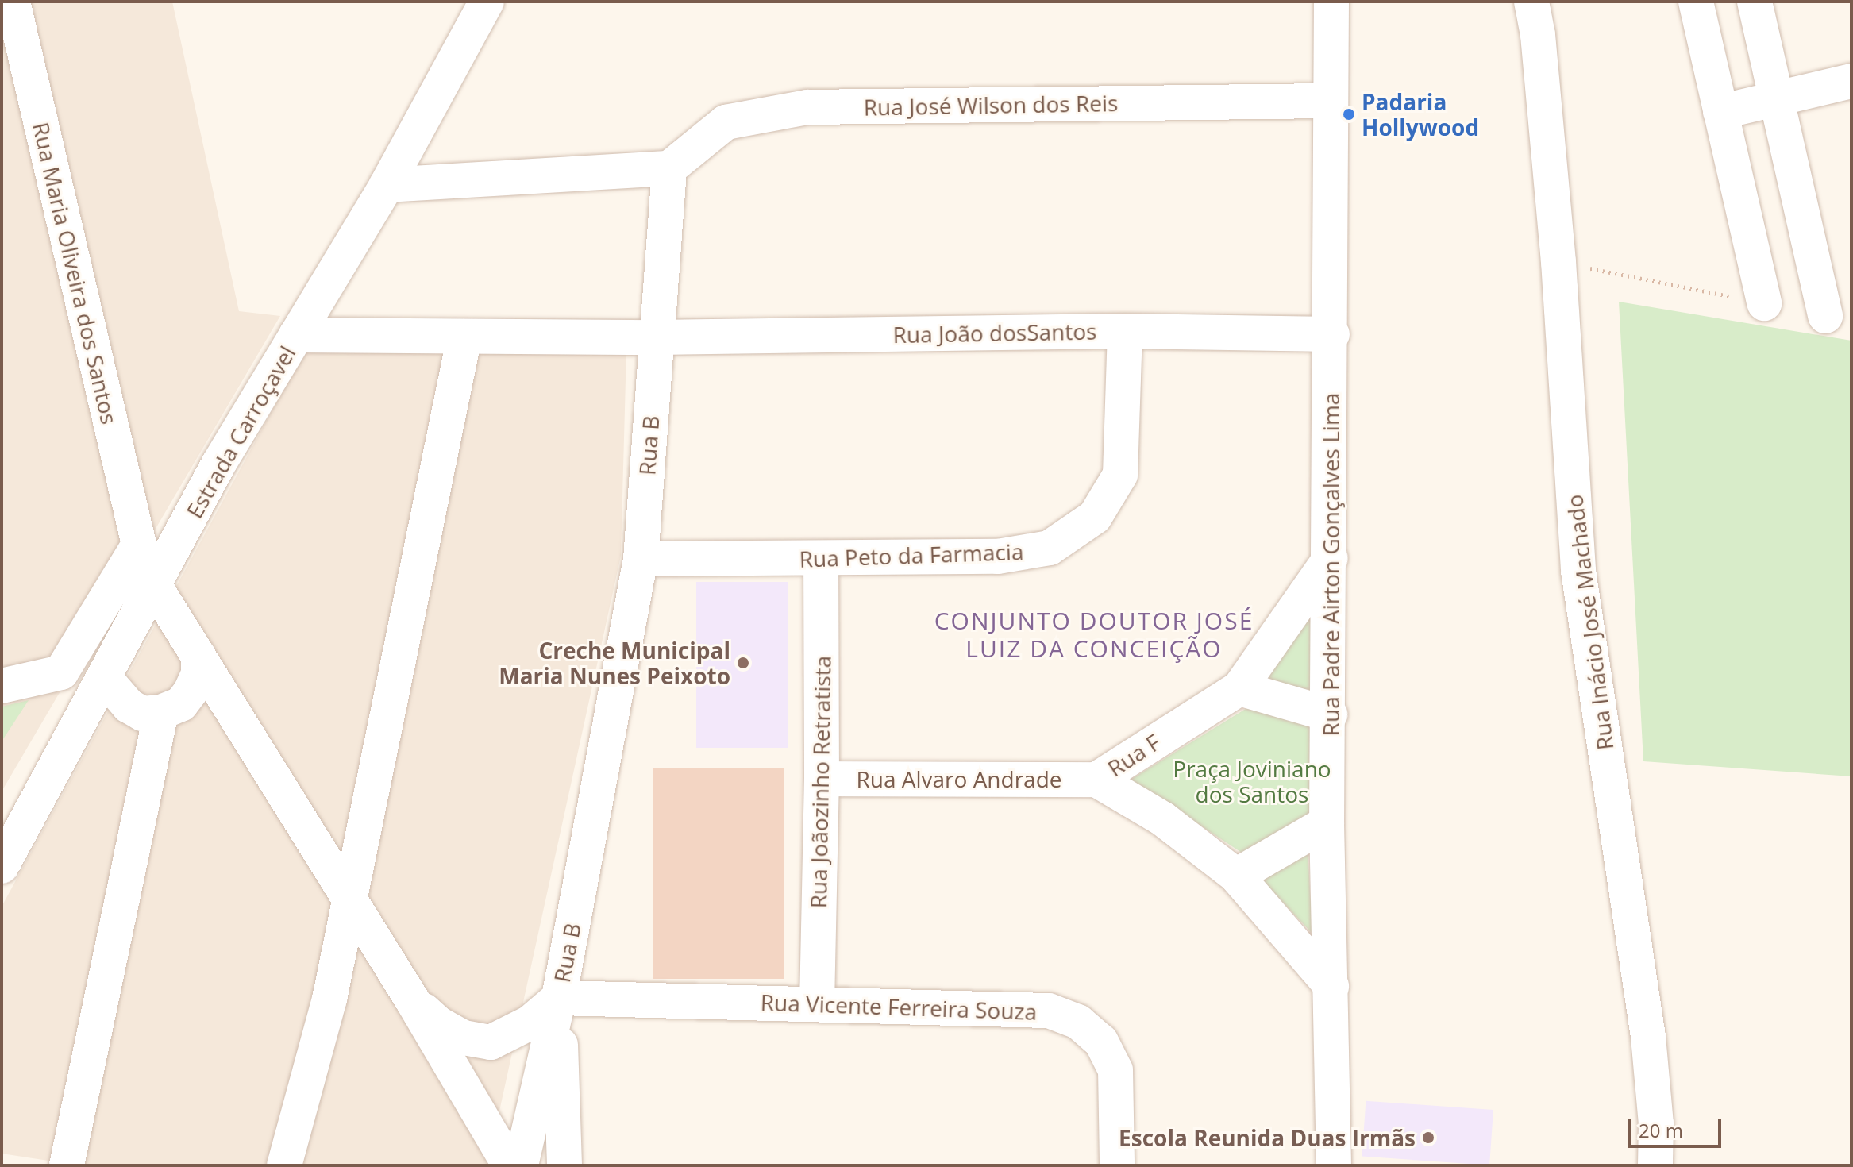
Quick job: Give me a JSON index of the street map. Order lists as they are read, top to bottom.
{
  "streets": {
    "street": [
      "Rua José Wilson dos Reis",
      "Rua Maria Oliveira dos Santos",
      "Rua João dosSantos",
      "Estrada Carroçavel",
      "Rua B",
      "Rua Peto da Farmacia",
      "Rua Padre Airton Gonçalves Lima",
      "Rua Inácio José Machado",
      "Rua F",
      "Rua Alvaro Andrade",
      "Rua Joãozinho Retratista",
      "Rua Vicente Ferreira Souza"
    ]
  },
  "crossings": [
    ["Rua José Wilson dos Reis", "Rua B"],
    ["Rua José Wilson dos Reis", "Rua Padre Airton Gonçalves Lima"],
    ["Rua João dosSantos", "Estrada Carroçavel"],
    ["Rua João dosSantos", "Rua B"],
    ["Rua João dosSantos", "Rua Peto da Farmacia"],
    ["Rua João dosSantos", "Rua Padre Airton Gonçalves Lima"],
    ["Rua B", "Rua Peto da Farmacia"],
    ["Rua B", "Rua Vicente Ferreira Souza"],
    ["Rua Peto da Farmacia", "Rua Joãozinho Retratista"],
    ["Rua Padre Airton Gonçalves Lima", "Rua F"],
    ["Rua F", "Rua Alvaro Andrade"],
    ["Rua Alvaro Andrade", "Rua Joãozinho Retratista"],
    ["Rua Joãozinho Retratista", "Rua Vicente Ferreira Souza"]
  ],
  "districts": ["CONJUNTO DOUTOR JOSÉ LUIZ DA CONCEIÇÃO"],
  "parks": ["Praça Joviniano dos Santos"],
  "places": ["Padaria Hollywood", "Creche Municipal Maria Nunes Peixoto", "Escola Reunida Duas Irmãs"],
  "scale_bar": "20 m"
}
